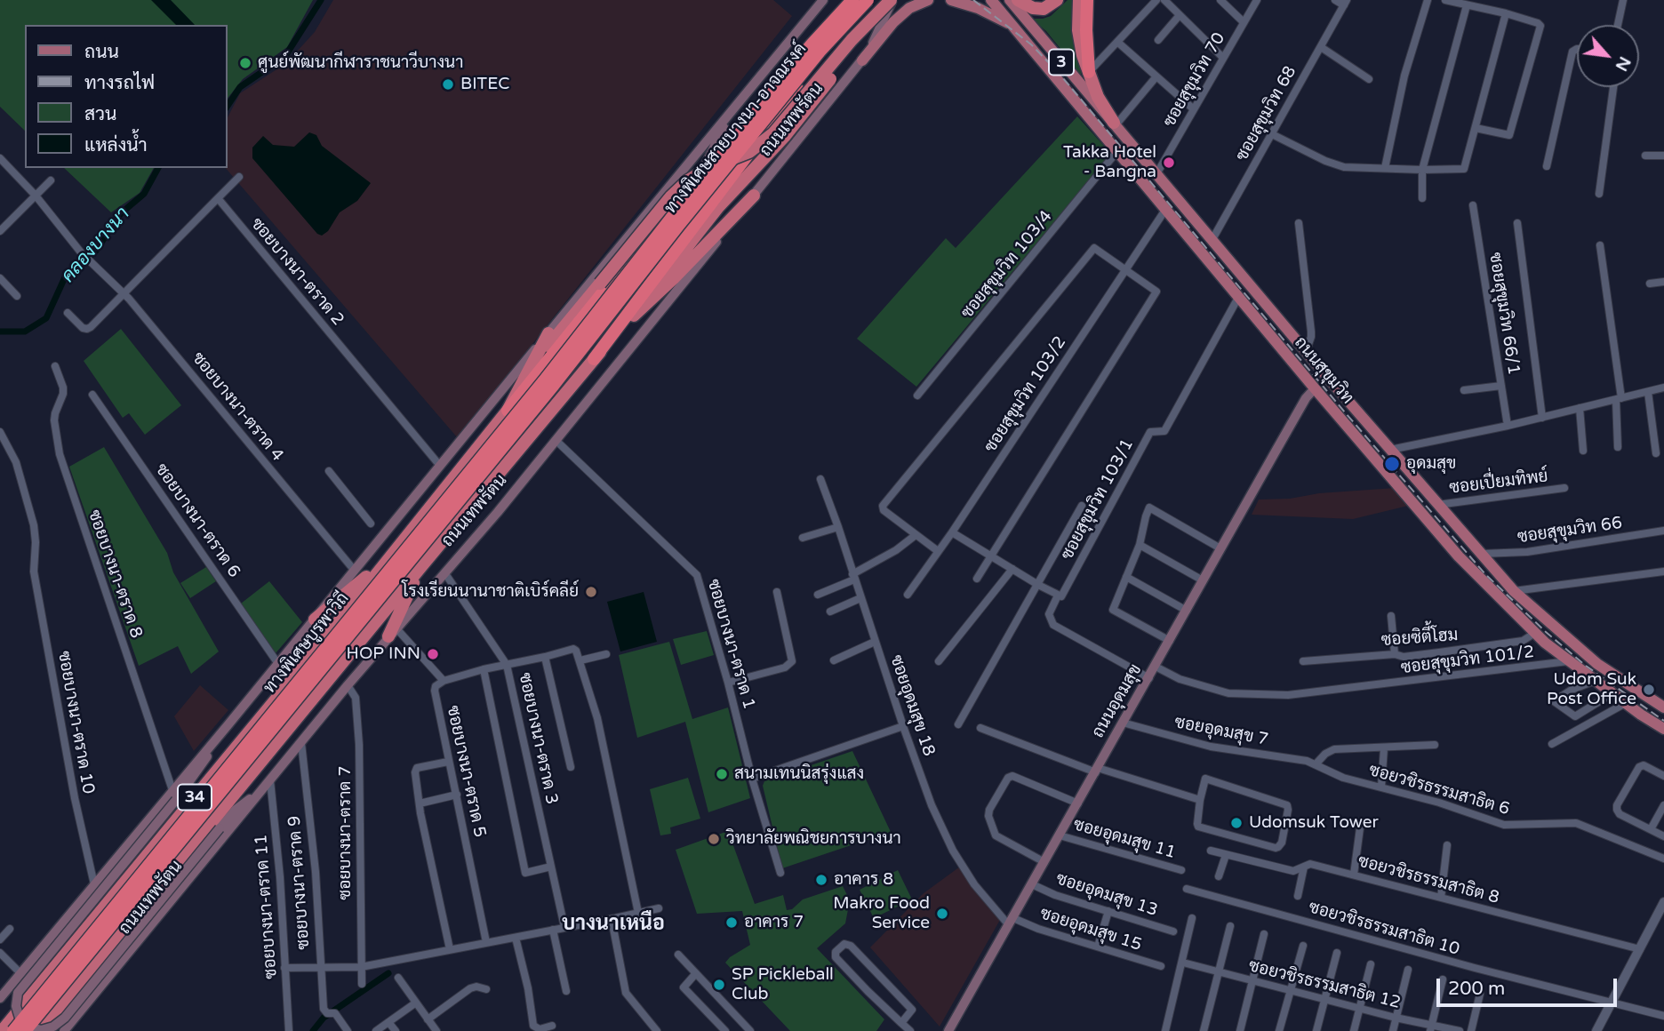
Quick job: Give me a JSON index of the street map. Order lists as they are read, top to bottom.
{
  "streets": {
    "highway": [
      "ถนนเทพรัตน",
      "ทางพิเศษสายบางนา-อาจณรงค์",
      "ทางพิเศษบูรพาวิถี",
      "34"
    ],
    "main road": ["3", "ถนนสุขุมวิท", "ถนนอุดมสุข"],
    "street": [
      "ซอยสุขุมวิท 70",
      "ซอยสุขุมวิท 68",
      "ซอยสุขุมวิท 103/4",
      "ซอยบางนา-ตราด 2",
      "ซอยสุขุมวิท 66/1",
      "ซอยสุขุมวิท 103/2",
      "ซอยบางนา-ตราด 4",
      "ซอยเปี่ยมทิพย์",
      "ซอยสุขุมวิท 103/1",
      "ซอยบางนา-ตราด 6",
      "ซอยสุขุมวิท 66",
      "ซอยบางนา-ตราด 8",
      "ซอยซิตี้โฮม",
      "ซอยบางนา-ตราด 1",
      "ซอยสุขุมวิท 101/2",
      "ซอยอุดมสุข 18",
      "ซอยบางนา-ตราด 10",
      "ซอยอุดมสุข 7",
      "ซอยบางนา-ตราด 3",
      "ซอยบางนา-ตราด 5",
      "ซอยวชิรธรรมสาธิต 6",
      "ซอยบางนา-ตราด 7",
      "ซอยอุดมสุข 11",
      "ซอยวชิรธรรมสาธิต 8",
      "ซอยบางนา-ตราด 9",
      "ซอยอุดมสุข 13",
      "ซอยบางนา-ตราด 11",
      "ซอยวชิรธรรมสาธิต 10",
      "ซอยอุดมสุข 15",
      "ซอยวชิรธรรมสาธิต 12"
    ]
  },
  "crossings": [
    ["ซอยสุขุมวิท 70", "ถนนสุขุมวิท"],
    ["ซอยสุขุมวิท 68", "ถนนสุขุมวิท"],
    ["ถนนเทพรัตน", "ซอยบางนา-ตราด 1"],
    ["ถนนเทพรัตน", "ซอยบางนา-ตราด 3"],
    ["ถนนเทพรัตน", "ซอยบางนา-ตราด 7"],
    ["ถนนเทพรัตน", "ซอยบางนา-ตราด 9"],
    ["ถนนเทพรัตน", "ซอยบางนา-ตราด 11"],
    ["ทางพิเศษสายบางนา-อาจณรงค์", "ทางพิเศษบูรพาวิถี"],
    ["ซอยสุขุมวิท 103/4", "ถนนสุขุมวิท"],
    ["ถนนสุขุมวิท", "ซอยสุขุมวิท 103/2"],
    ["ถนนสุขุมวิท", "ซอยเปี่ยมทิพย์"],
    ["ถนนสุขุมวิท", "ซอยสุขุมวิท 103/1"],
    ["ถนนสุขุมวิท", "ซอยสุขุมวิท 66"],
    ["ถนนสุขุมวิท", "ซอยซิตี้โฮม"],
    ["ถนนสุขุมวิท", "ซอยสุขุมวิท 101/2"],
    ["ถนนสุขุมวิท", "ถนนอุดมสุข"],
    ["ซอยบางนา-ตราด 8", "34"],
    ["ซอยสุขุมวิท 101/2", "ถนนอุดมสุข"],
    ["ถนนอุดมสุข", "ซอยอุดมสุข 18"],
    ["ถนนอุดมสุข", "ซอยอุดมสุข 7"],
    ["ถนนอุดมสุข", "ซอยอุดมสุข 11"],
    ["ถนนอุดมสุข", "ซอยอุดมสุข 13"],
    ["ถนนอุดมสุข", "ซอยอุดมสุข 15"],
    ["ซอยอุดมสุข 18", "ซอยอุดมสุข 15"],
    ["ซอยบางนา-ตราด 10", "34"],
    ["ซอยอุดมสุข 7", "ซอยวชิรธรรมสาธิต 6"]
  ],
  "districts": ["บางนาเหนือ"],
  "water": ["คลองบางนา"],
  "places": [
    "ศูนย์พัฒนากีฬาราชนาวีบางนา",
    "BITEC",
    "Takka Hotel - Bangna",
    "อุดมสุข",
    "โรงเรียนนานาชาติเบิร์คลีย์",
    "HOP INN",
    "Udom Suk Post Office",
    "สนามเทนนิสรุ่งแสง",
    "Udomsuk Tower",
    "วิทยาลัยพณิชยการบางนา",
    "อาคาร 8",
    "Makro Food Service",
    "อาคาร 7",
    "SP Pickleball Club"
  ],
  "legend": [
    "ถนน",
    "ทางรถไฟ",
    "สวน",
    "แหล่งน้ำ"
  ],
  "scale_bar": "200 m",
  "north": "bottom right"
}
